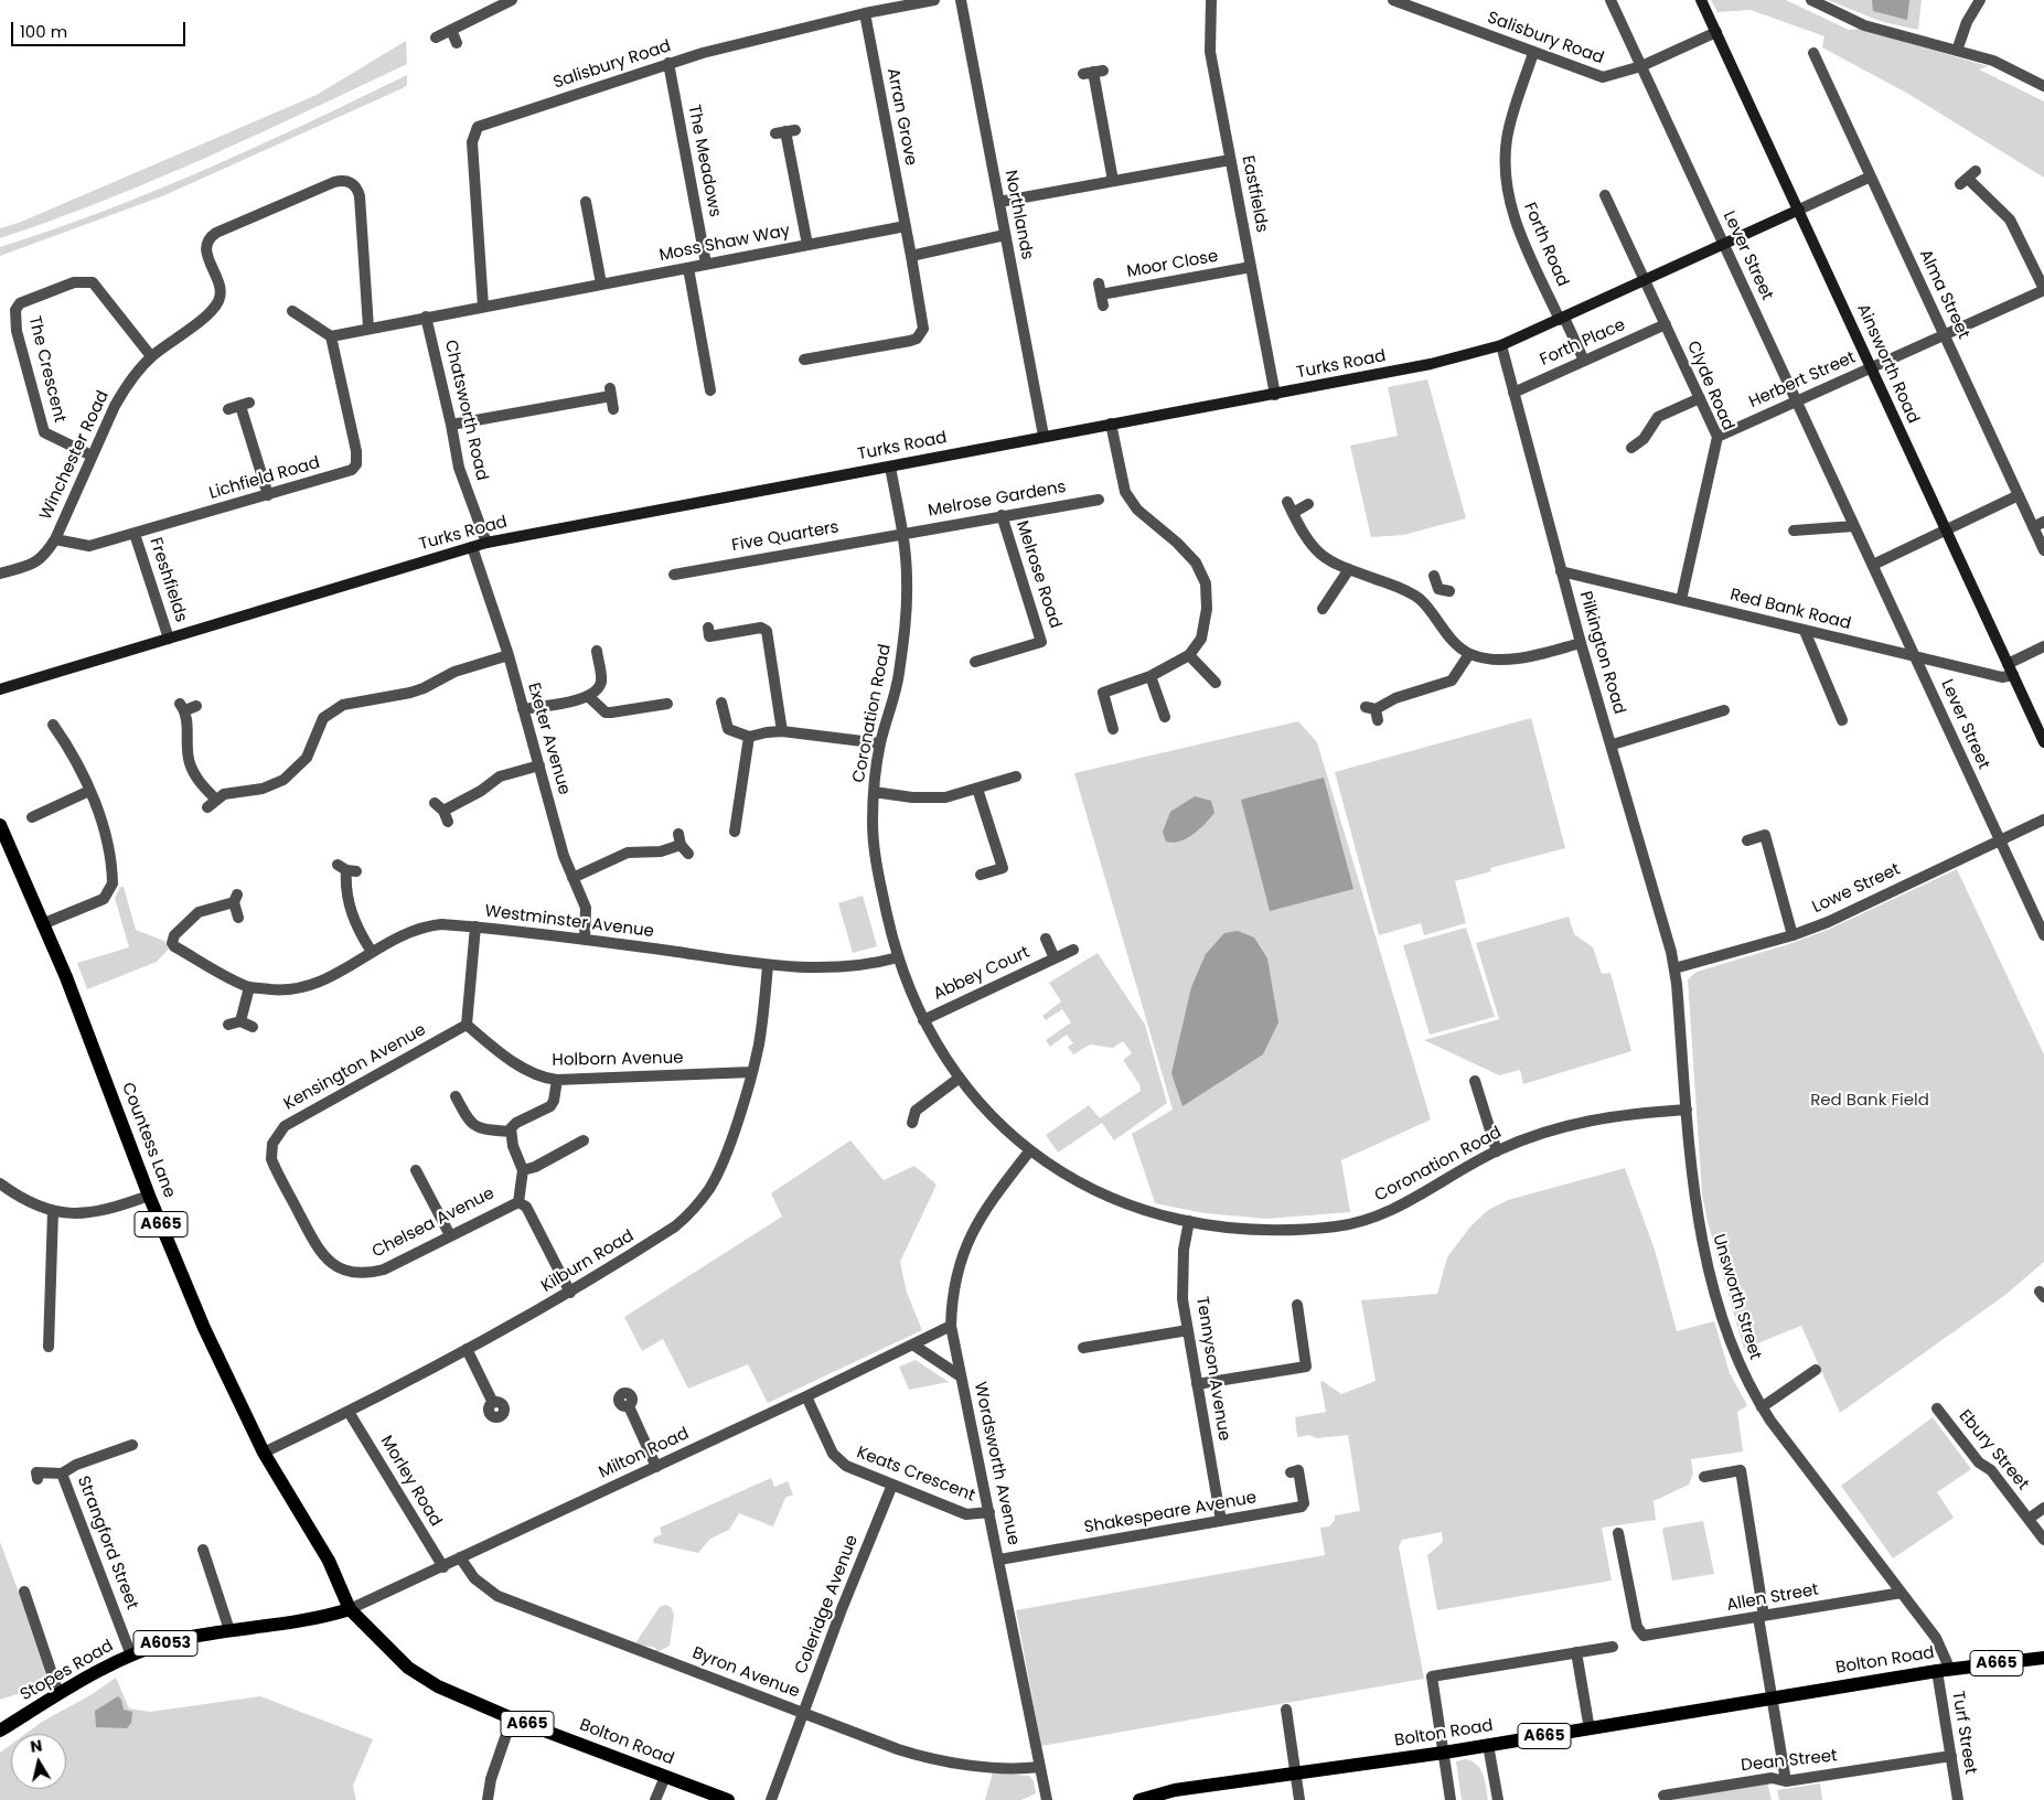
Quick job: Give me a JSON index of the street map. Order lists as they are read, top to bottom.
{
  "streets": {
    "main road": [
      "Countess Lane",
      "A665",
      "A6053",
      "Bolton Road",
      "Stopes Road"
    ],
    "street": [
      "Salisbury Road",
      "Arran Grove",
      "The Meadows",
      "Eastfields",
      "Northlands",
      "Moss Shaw Way",
      "Forth Road",
      "Lever Street",
      "Moor Close",
      "Alma Street",
      "Forth Place",
      "Ainsworth Road",
      "Turks Road",
      "The Crescent",
      "Herbert Street",
      "Clyde Road",
      "Chatsworth Road",
      "Winchester Road",
      "Lichfield Road",
      "Melrose Gardens",
      "Five Quarters",
      "Melrose Road",
      "Freshfields",
      "Red Bank Road",
      "Pilkington Road",
      "Coronation Road",
      "Exeter Avenue",
      "Lowe Street",
      "Westminster Avenue",
      "Abbey Court",
      "Holborn Avenue",
      "Kensington Avenue",
      "Chelsea Avenue",
      "Kilburn Road",
      "Unsworth Street",
      "Tennyson Avenue",
      "Ebury Street",
      "Milton Road",
      "Wordsworth Avenue",
      "Keats Crescent",
      "Morley Road",
      "Shakespeare Avenue",
      "Strangford Street",
      "Allen Street",
      "Coleridge Avenue",
      "Byron Avenue",
      "Turf Street",
      "Dean Street"
    ]
  },
  "crossings": [
    ["Salisbury Road", "Arran Grove"],
    ["Salisbury Road", "The Meadows"],
    ["Salisbury Road", "Moss Shaw Way"],
    ["Salisbury Road", "Forth Road"],
    ["Salisbury Road", "Lever Street"],
    ["Salisbury Road", "Ainsworth Road"],
    ["Arran Grove", "Moss Shaw Way"],
    ["The Meadows", "Moss Shaw Way"],
    ["Eastfields", "Moor Close"],
    ["Eastfields", "Turks Road"],
    ["Northlands", "Turks Road"],
    ["Moss Shaw Way", "Chatsworth Road"],
    ["Moss Shaw Way", "Winchester Road"],
    ["Moss Shaw Way", "Lichfield Road"],
    ["Forth Road", "Forth Place"],
    ["Forth Road", "Turks Road"],
    ["Lever Street", "Turks Road"],
    ["Lever Street", "Herbert Street"],
    ["Lever Street", "Red Bank Road"],
    ["Lever Street", "Lowe Street"],
    ["Alma Street", "Herbert Street"],
    ["Forth Place", "Clyde Road"],
    ["Forth Place", "Pilkington Road"],
    ["Ainsworth Road", "Turks Road"],
    ["Ainsworth Road", "Herbert Street"],
    ["Ainsworth Road", "Red Bank Road"],
    ["Turks Road", "Clyde Road"],
    ["Turks Road", "Chatsworth Road"],
    ["Turks Road", "Freshfields"],
    ["Turks Road", "Pilkington Road"],
    ["Turks Road", "Coronation Road"],
    ["Turks Road", "Exeter Avenue"],
    ["The Crescent", "Winchester Road"],
    ["Herbert Street", "Clyde Road"],
    ["Clyde Road", "Red Bank Road"],
    ["Winchester Road", "Lichfield Road"],
    ["Lichfield Road", "Freshfields"],
    ["Melrose Gardens", "Five Quarters"],
    ["Melrose Gardens", "Melrose Road"],
    ["Melrose Gardens", "Coronation Road"],
    ["Five Quarters", "Coronation Road"],
    ["Red Bank Road", "Pilkington Road"],
    ["Pilkington Road", "Lowe Street"],
    ["Pilkington Road", "Unsworth Street"],
    ["Coronation Road", "Westminster Avenue"],
    ["Coronation Road", "Abbey Court"],
    ["Coronation Road", "Unsworth Street"],
    ["Coronation Road", "Tennyson Avenue"],
    ["Coronation Road", "Wordsworth Avenue"],
    ["Exeter Avenue", "Westminster Avenue"],
    ["Lowe Street", "Unsworth Street"],
    ["Westminster Avenue", "Kilburn Road"],
    ["Holborn Avenue", "Kensington Avenue"],
    ["Holborn Avenue", "Kilburn Road"],
    ["Kensington Avenue", "Chelsea Avenue"],
    ["Countess Lane", "Kilburn Road"],
    ["Countess Lane", "Milton Road"],
    ["Countess Lane", "Bolton Road"],
    ["Countess Lane", "Stopes Road"],
    ["A665", "Unsworth Street"],
    ["A665", "Bolton Road"],
    ["A665", "Turf Street"],
    ["Kilburn Road", "Morley Road"],
    ["Unsworth Street", "Allen Street"],
    ["Unsworth Street", "Bolton Road"],
    ["Unsworth Street", "Turf Street"],
    ["Tennyson Avenue", "Shakespeare Avenue"],
    ["Milton Road", "Wordsworth Avenue"],
    ["Milton Road", "Keats Crescent"],
    ["Milton Road", "Morley Road"],
    ["Milton Road", "Bolton Road"],
    ["Milton Road", "Stopes Road"],
    ["Milton Road", "Byron Avenue"],
    ["Wordsworth Avenue", "Keats Crescent"],
    ["Wordsworth Avenue", "Shakespeare Avenue"],
    ["Wordsworth Avenue", "Byron Avenue"],
    ["Keats Crescent", "Coleridge Avenue"],
    ["Strangford Street", "Stopes Road"],
    ["Coleridge Avenue", "Byron Avenue"],
    ["Bolton Road", "Stopes Road"],
    ["Bolton Road", "Turf Street"],
    ["Turf Street", "Dean Street"]
  ],
  "parks": ["Red Bank Field"],
  "scale_bar": "100 m",
  "north": "top"
}
